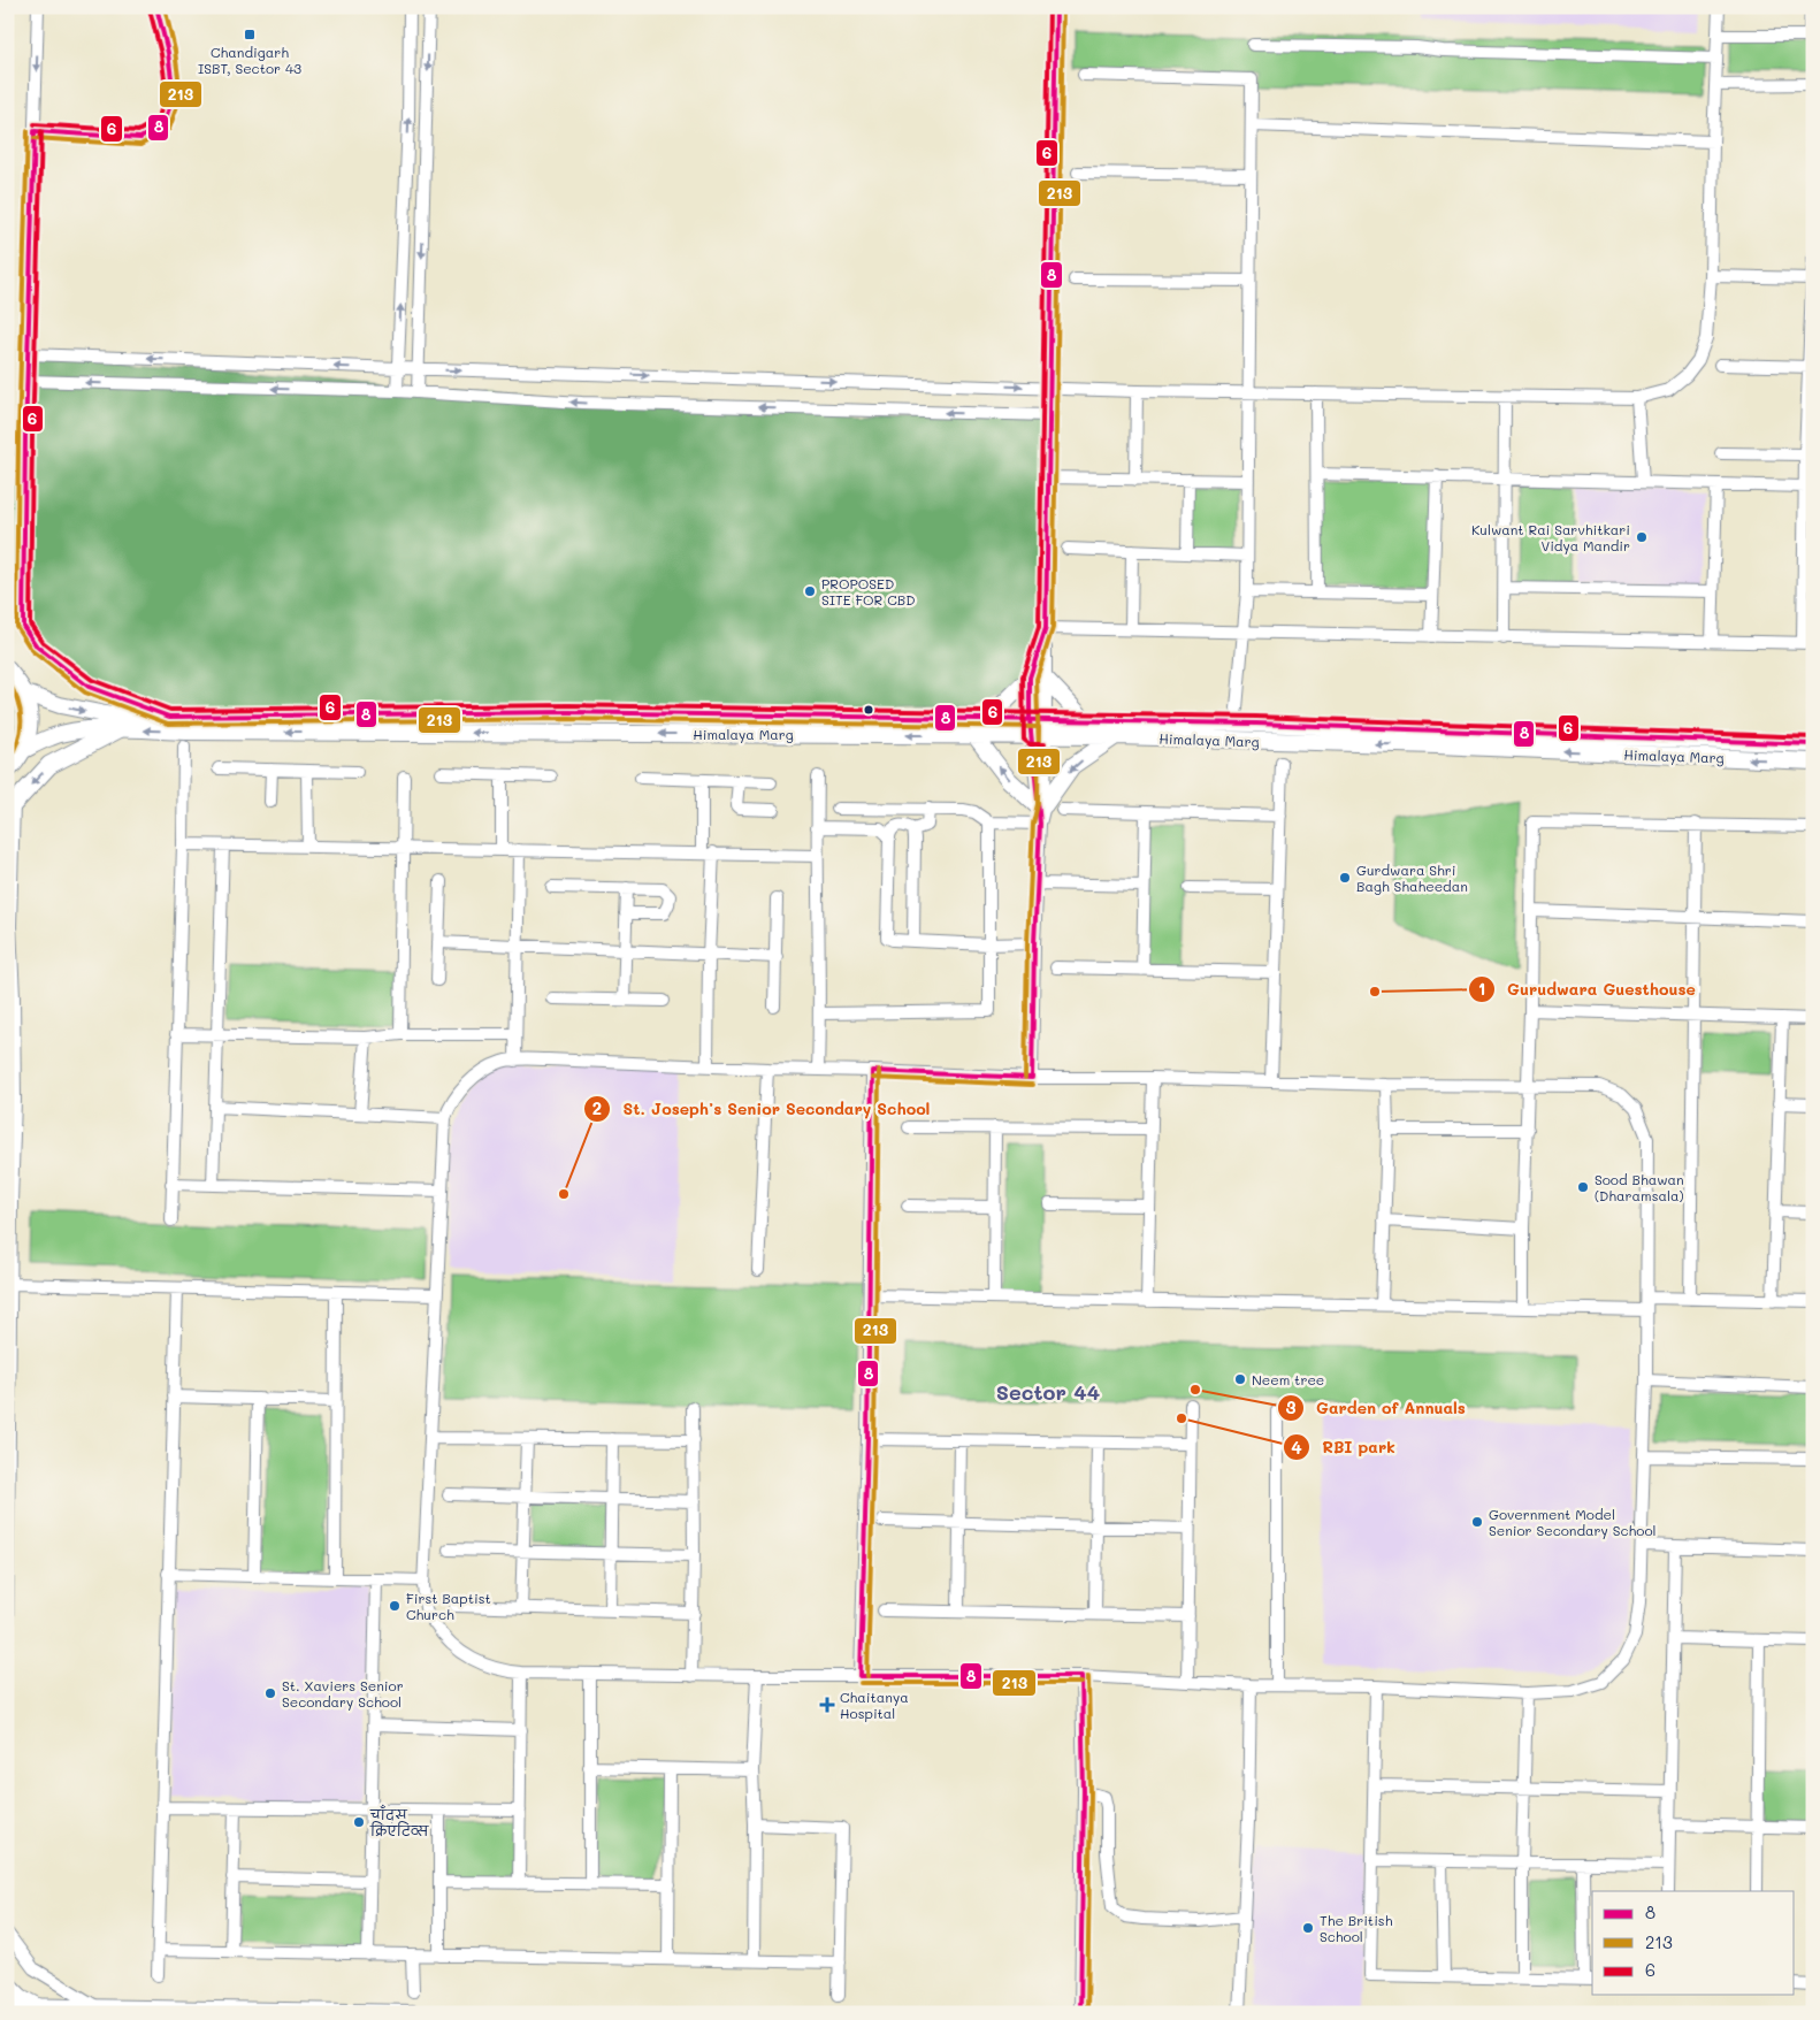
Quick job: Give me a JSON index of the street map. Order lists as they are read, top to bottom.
{
  "streets": {
    "main road": ["Himalaya Marg"]
  },
  "districts": ["Sector 44"],
  "places": {
    "transit": ["Chandigarh ISBT, Sector 43"],
    "other": [
      "Kulwant Rai Sarvhitkari Vidya Mandir",
      "PROPOSED SITE FOR CBD",
      "Gurdwara Shri Bagh Shaheedan",
      "Gurudwara Guesthouse",
      "Sood Bhawan (Dharamsala)",
      "St. Joseph’s Senior Secondary School",
      "Neem tree",
      "Garden of Annuals",
      "RBI park",
      "Government Model Senior Secondary School",
      "First Baptist Church",
      "St. Xaviers Senior Secondary School",
      "चाँद्स क्रिएटिव्स",
      "The British School"
    ],
    "health": ["Chaitanya Hospital"]
  },
  "lines": ["transit line 8", "transit line 213", "transit line 6"],
  "legend": ["8", "213", "6"]
}
